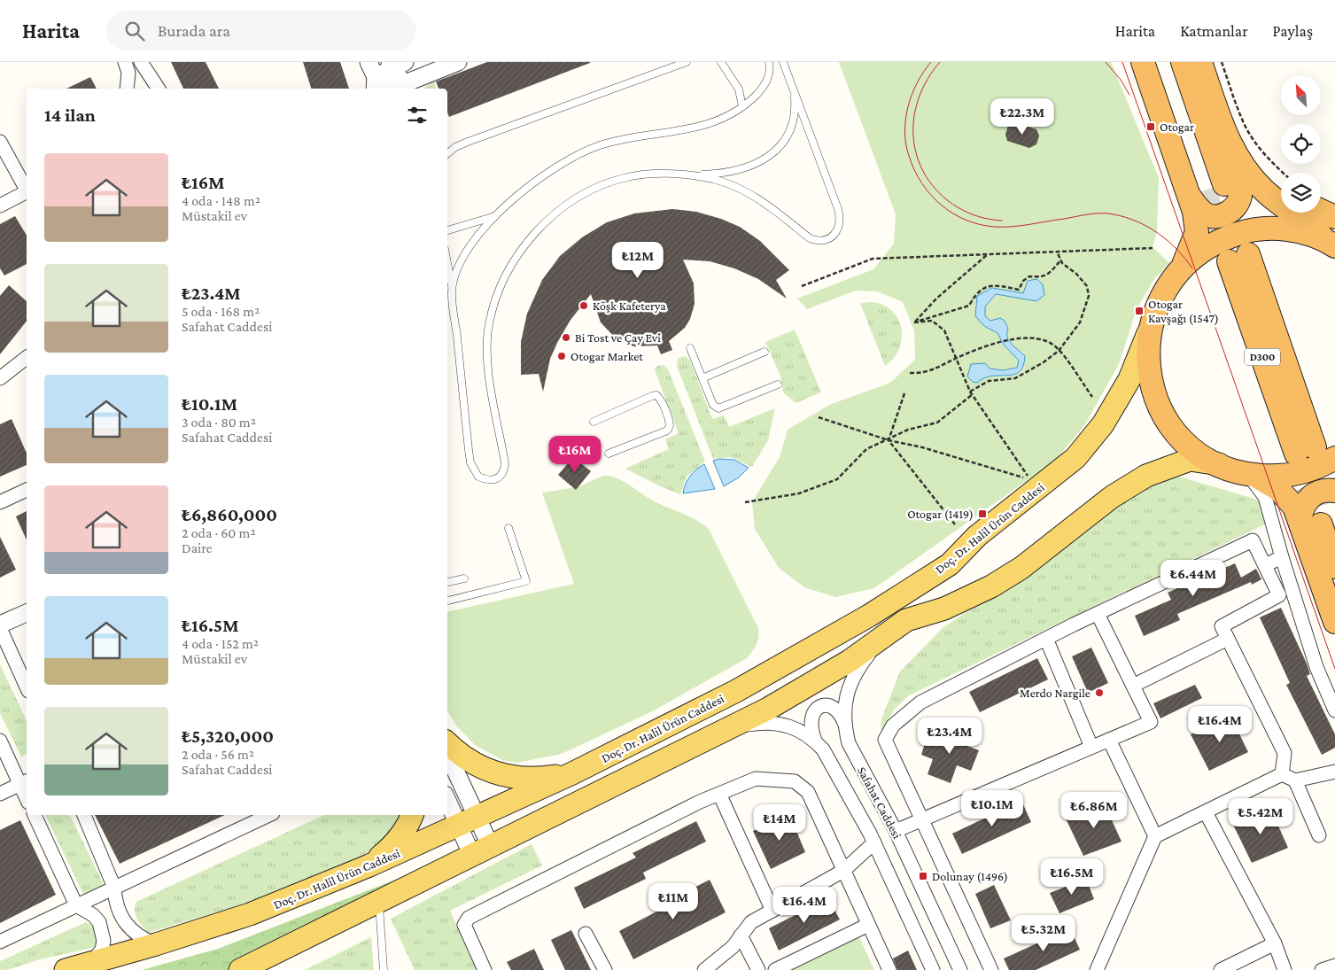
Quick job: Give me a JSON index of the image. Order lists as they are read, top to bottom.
{
  "streets": {
    "highway": ["D300"],
    "main road": ["Doç. Dr. Halil Ürün Caddesi"],
    "street": ["Safahat Caddesi"]
  },
  "places": {
    "transit": [
      "Otogar",
      "Otogar Kavşağı (1547)",
      "Otogar (1419)",
      "Dolunay (1496)"
    ],
    "other": [
      "Köşk Kafeterya",
      "Bi Tost ve Çay Evi",
      "Otogar Market",
      "Merdo Nargile"
    ]
  },
  "north": "top left",
  "page": {
    "header": "Harita",
    "search": "Burada ara",
    "nav": ["Harita", "Katmanlar", "Paylaş"],
    "heading": "14 ilan",
    "price": [
      "₺22.3M",
      "₺12M",
      "₺16M",
      "₺6.44M",
      "₺16.4M",
      "₺23.4M",
      "₺10.1M",
      "₺6.86M",
      "₺5.42M",
      "₺14M",
      "₺16.5M",
      "₺11M",
      "₺16.4M",
      "₺5.32M"
    ],
    "list": [
      {
        "name": "₺16M",
        "note": "4 oda · 148 m² · Müstakil ev"
      },
      {
        "name": "₺23.4M",
        "note": "5 oda · 168 m² · Safahat Caddesi"
      },
      {
        "name": "₺10.1M",
        "note": "3 oda · 80 m² · Safahat Caddesi"
      },
      {
        "name": "₺6,860,000",
        "note": "2 oda · 60 m² · Daire"
      },
      {
        "name": "₺16.5M",
        "note": "4 oda · 152 m² · Müstakil ev"
      },
      {
        "name": "₺5,320,000",
        "note": "2 oda · 56 m² · Safahat Caddesi"
      }
    ]
  }
}
